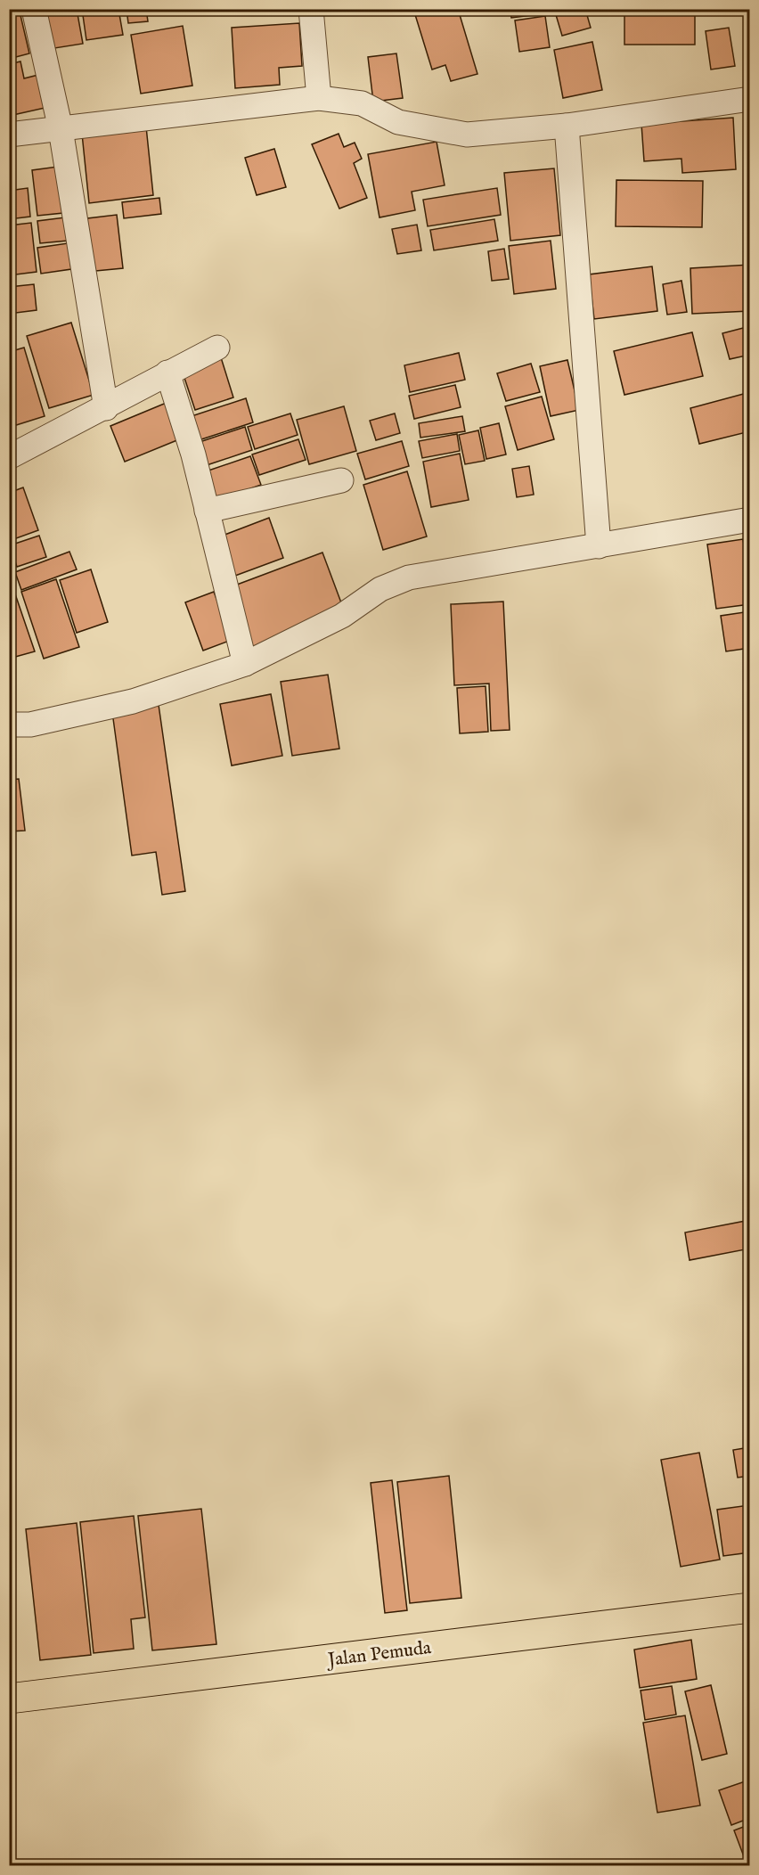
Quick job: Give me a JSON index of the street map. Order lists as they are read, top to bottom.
{
  "streets": {
    "main road": ["Jalan Pemuda"]
  }
}
